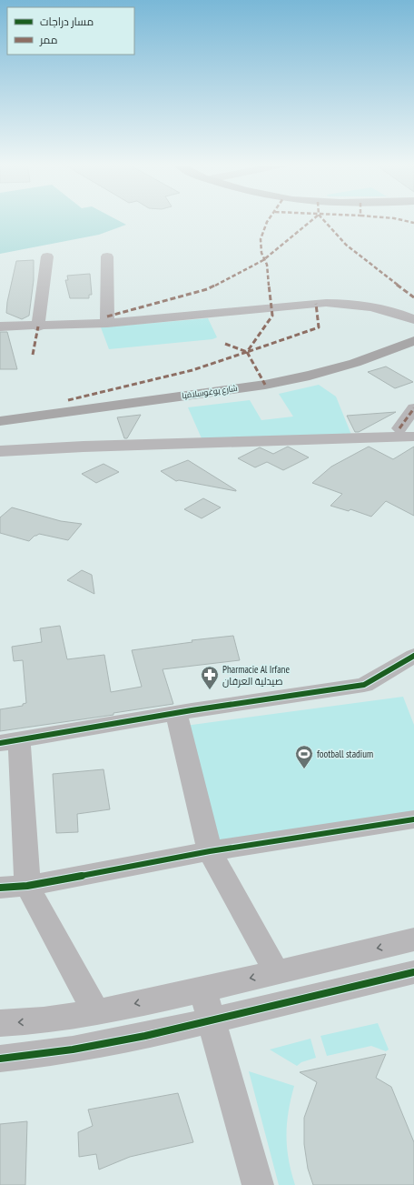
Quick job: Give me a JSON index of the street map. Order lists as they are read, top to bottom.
{
  "streets": {
    "main road": ["شارع يوغوسلافيا"]
  },
  "places": {
    "pharmacy": ["Pharmacie Al Irfane صيدلية العرفان"],
    "sports": ["football stadium"]
  },
  "legend": ["مسار دراجات", "ممر"]
}
